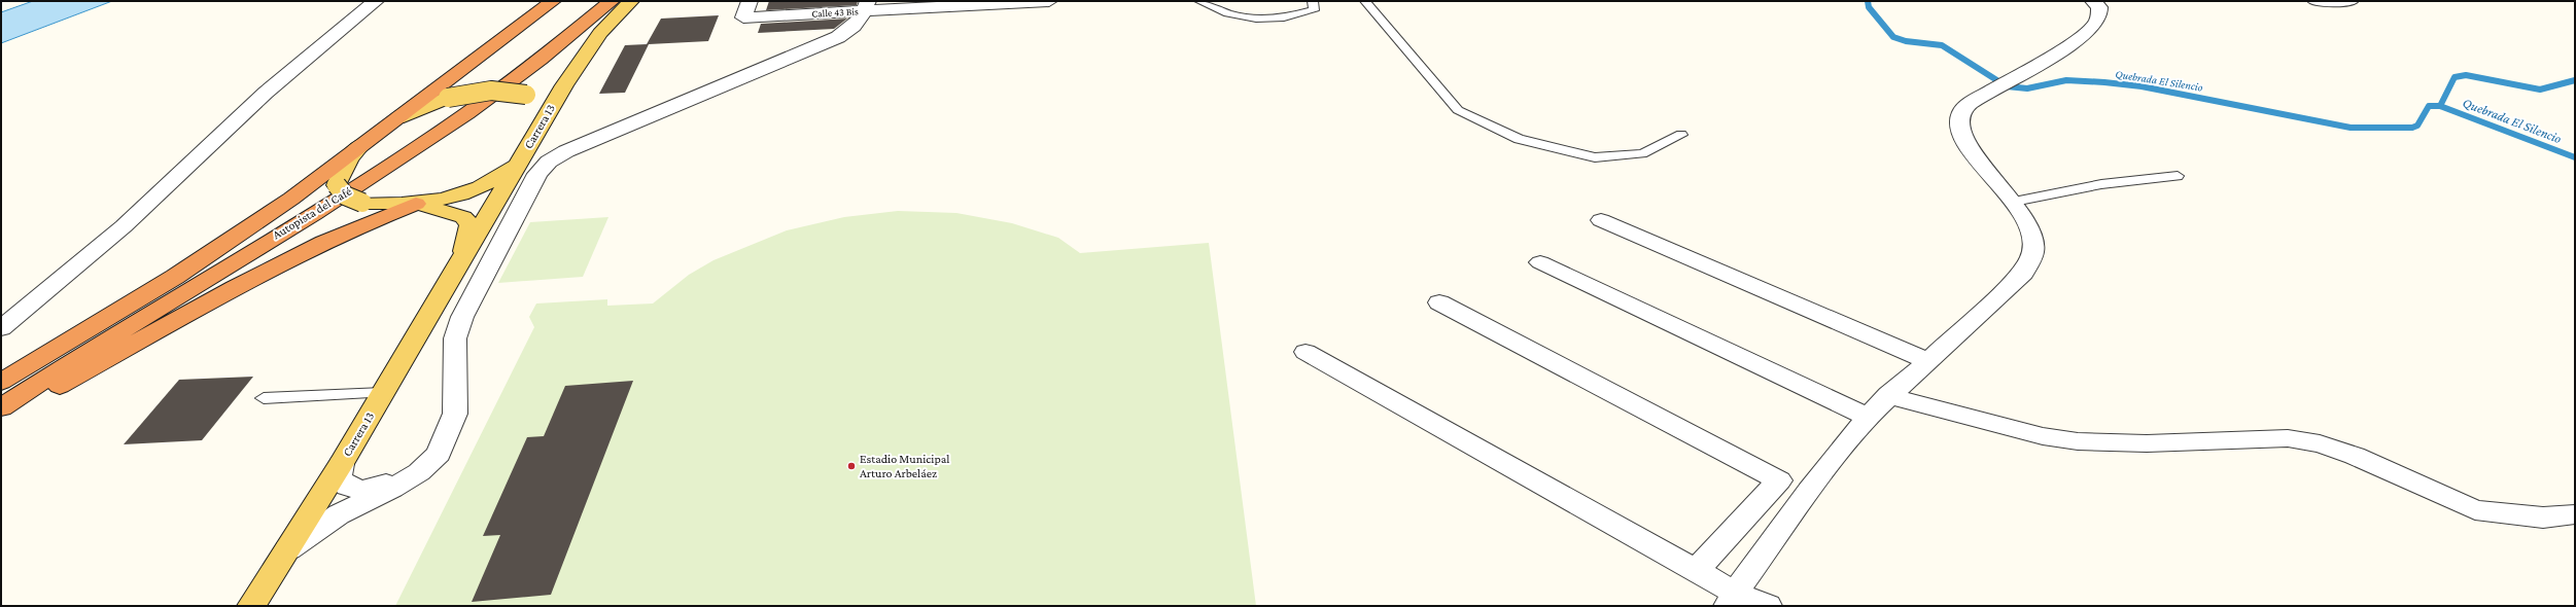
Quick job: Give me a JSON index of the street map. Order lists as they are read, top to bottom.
{
  "streets": {
    "highway": ["Autopista del Café"],
    "main road": ["Carrera 13"],
    "street": ["Calle 43 Bis"]
  },
  "water": ["Quebrada El Silencio"],
  "places": ["Estadio Municipal Arturo Arbeláez"]
}
